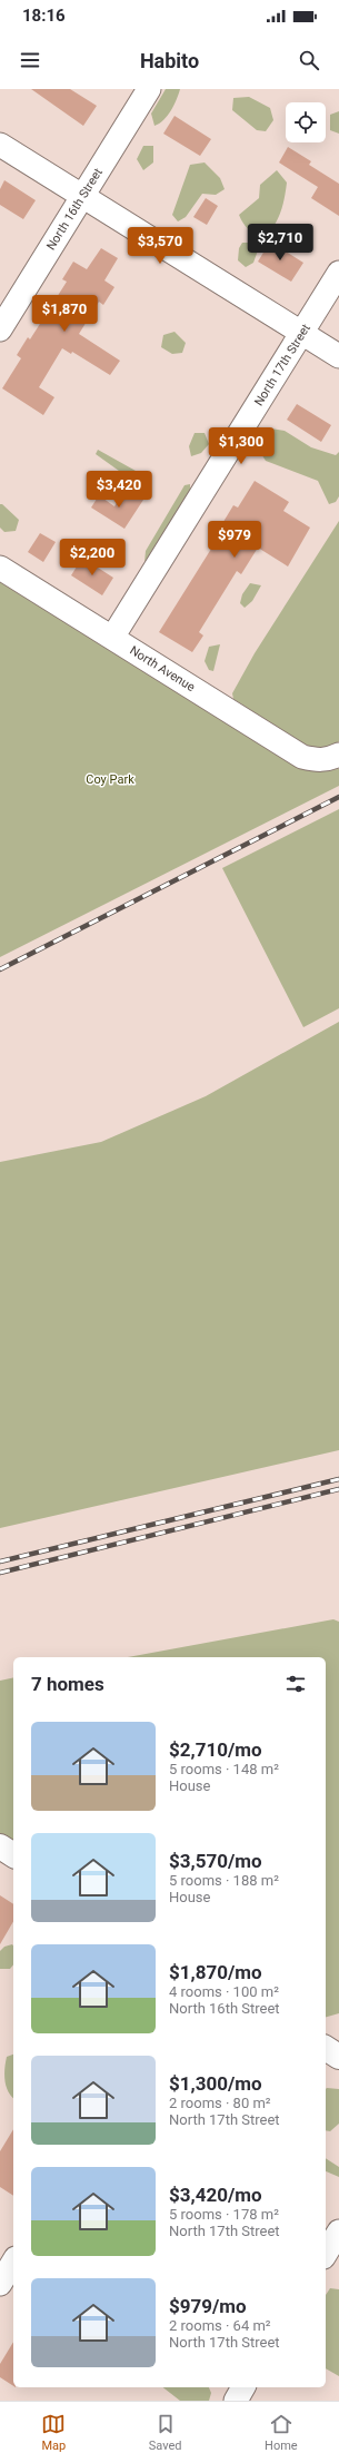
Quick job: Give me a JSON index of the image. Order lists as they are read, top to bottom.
{
  "streets": {
    "street": ["North 16th Street", "North 17th Street", "North Avenue"]
  },
  "crossings": [
    ["North 17th Street", "North Avenue"]
  ],
  "parks": ["Coy Park"],
  "page": {
    "status": "18:16",
    "header": "Habito",
    "price": [
      "$2,710",
      "$3,570",
      "$1,870",
      "$1,300",
      "$3,420",
      "$979",
      "$2,200"
    ],
    "heading": "7 homes",
    "list": [
      {
        "name": "$2,710/mo",
        "note": "5 rooms · 148 m² · House"
      },
      {
        "name": "$3,570/mo",
        "note": "5 rooms · 188 m² · House"
      },
      {
        "name": "$1,870/mo",
        "note": "4 rooms · 100 m² · North 16th Street"
      },
      {
        "name": "$1,300/mo",
        "note": "2 rooms · 80 m² · North 17th Street"
      },
      {
        "name": "$3,420/mo",
        "note": "5 rooms · 178 m² · North 17th Street"
      },
      {
        "name": "$979/mo",
        "note": "2 rooms · 64 m² · North 17th Street"
      }
    ],
    "tabs": ["Map", "Saved", "Home"]
  }
}
